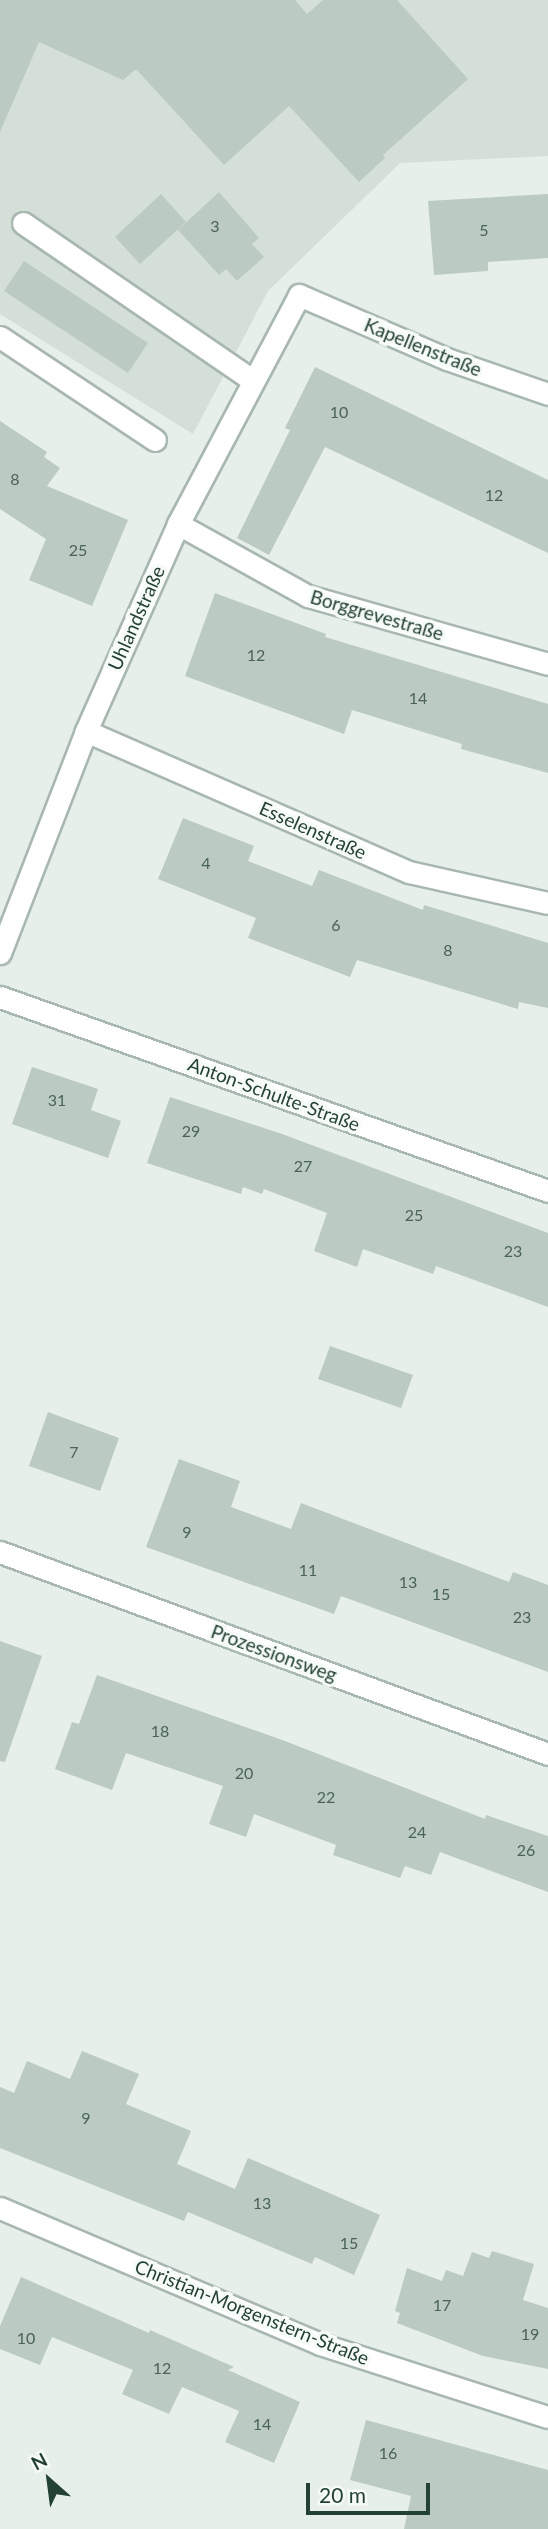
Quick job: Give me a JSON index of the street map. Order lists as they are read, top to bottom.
{
  "streets": {
    "street": [
      "Kapellenstraße",
      "Borggrevestraße",
      "Uhlandstraße",
      "Esselenstraße",
      "Anton-Schulte-Straße",
      "Prozessionsweg",
      "Christian-Morgenstern-Straße"
    ]
  },
  "crossings": [
    ["Kapellenstraße", "Uhlandstraße"],
    ["Borggrevestraße", "Uhlandstraße"],
    ["Uhlandstraße", "Esselenstraße"]
  ],
  "house_numbers": [
    "3",
    "5",
    "10",
    "8",
    "12",
    "25",
    "12",
    "14",
    "4",
    "6",
    "8",
    "31",
    "29",
    "27",
    "25",
    "23",
    "7",
    "9",
    "11",
    "13",
    "15",
    "23",
    "18",
    "20",
    "22",
    "24",
    "26",
    "9",
    "13",
    "15",
    "17",
    "19",
    "10",
    "12",
    "14",
    "16"
  ],
  "scale_bar": "20 m",
  "north": "top left"
}
